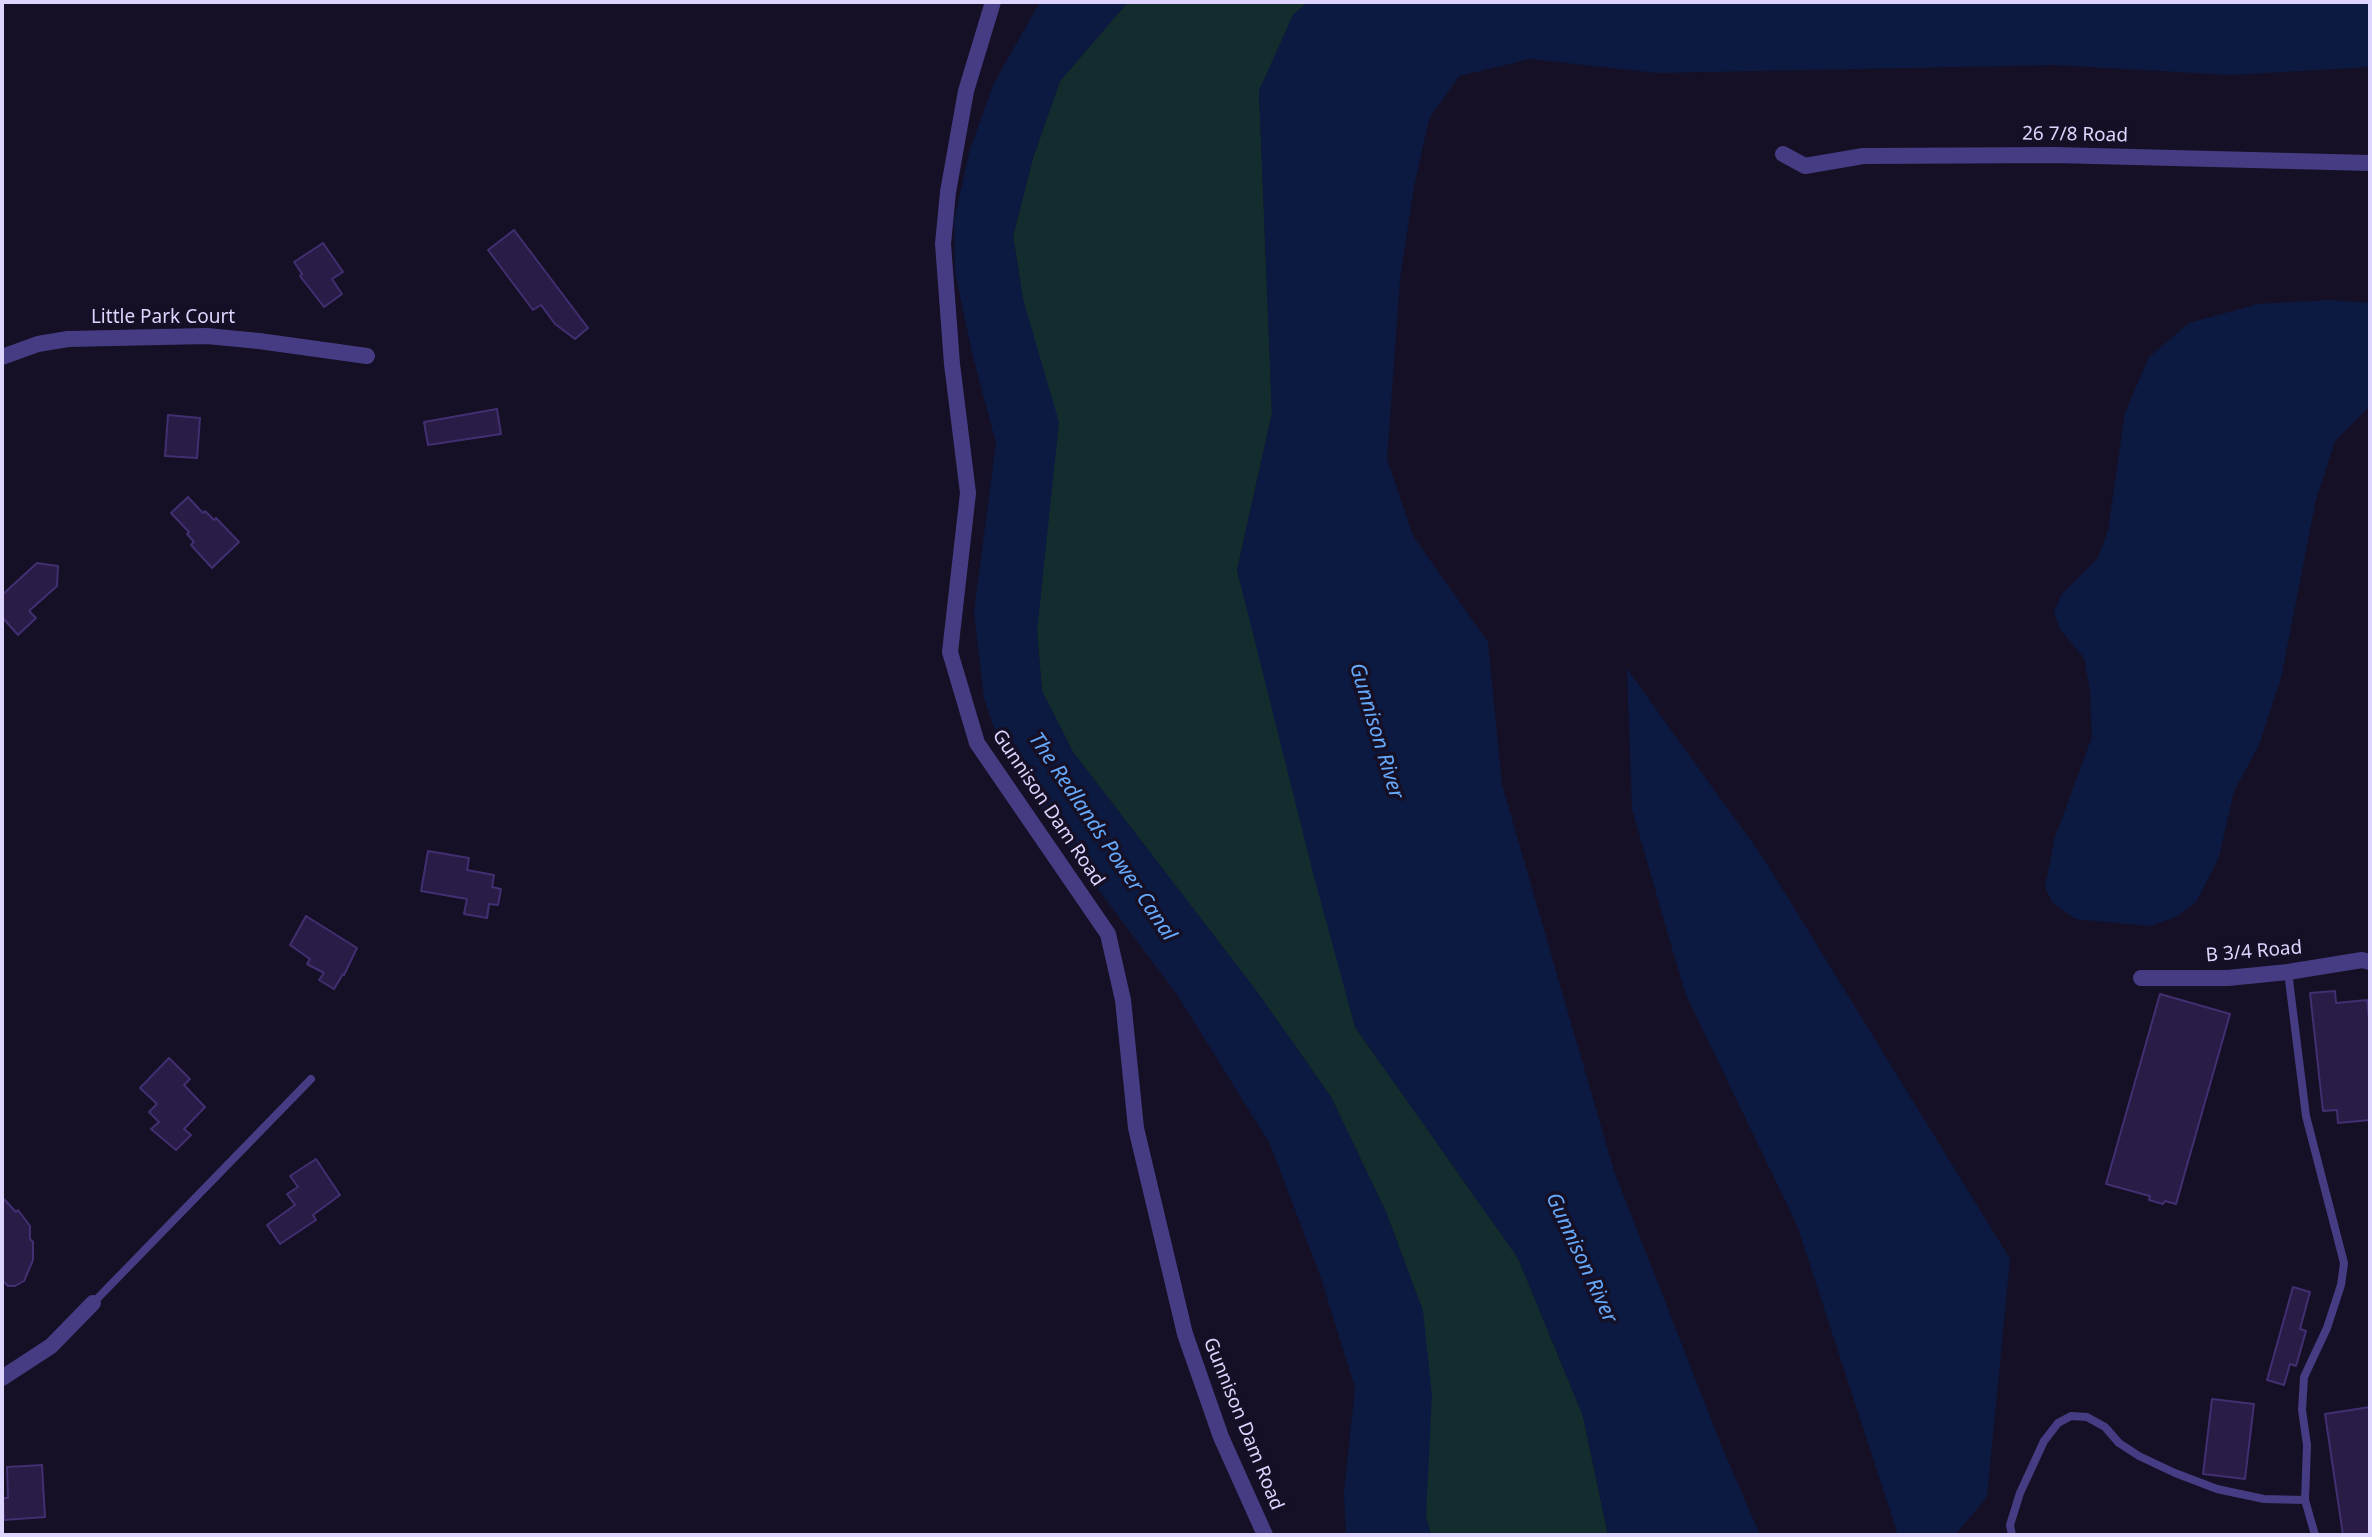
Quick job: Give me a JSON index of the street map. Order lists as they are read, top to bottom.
{
  "streets": {
    "street": [
      "26 7/8 Road",
      "Little Park Court",
      "Gunnison Dam Road",
      "B 3/4 Road"
    ]
  },
  "water": ["Gunnison River", "The Redlands Power Canal"]
}
